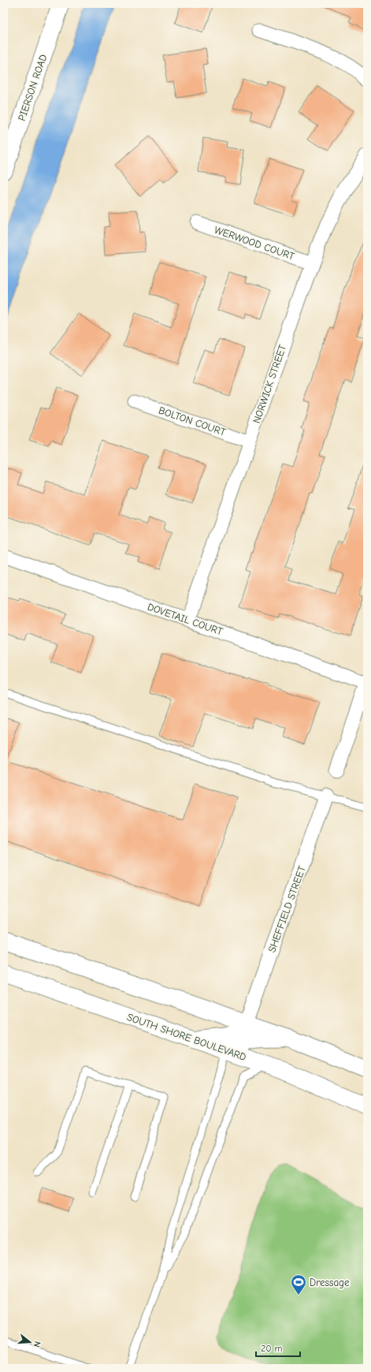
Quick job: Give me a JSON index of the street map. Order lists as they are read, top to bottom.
{
  "streets": {
    "street": [
      "PIERSON ROAD",
      "WERWOOD COURT",
      "NORWICK STREET",
      "BOLTON COURT",
      "DOVETAIL COURT",
      "SHEFFIELD STREET",
      "SOUTH SHORE BOULEVARD"
    ]
  },
  "crossings": [
    ["WERWOOD COURT", "NORWICK STREET"],
    ["NORWICK STREET", "BOLTON COURT"],
    ["NORWICK STREET", "DOVETAIL COURT"]
  ],
  "places": {
    "sports": ["Dressage"]
  },
  "scale_bar": "20 m",
  "north": "right"
}
